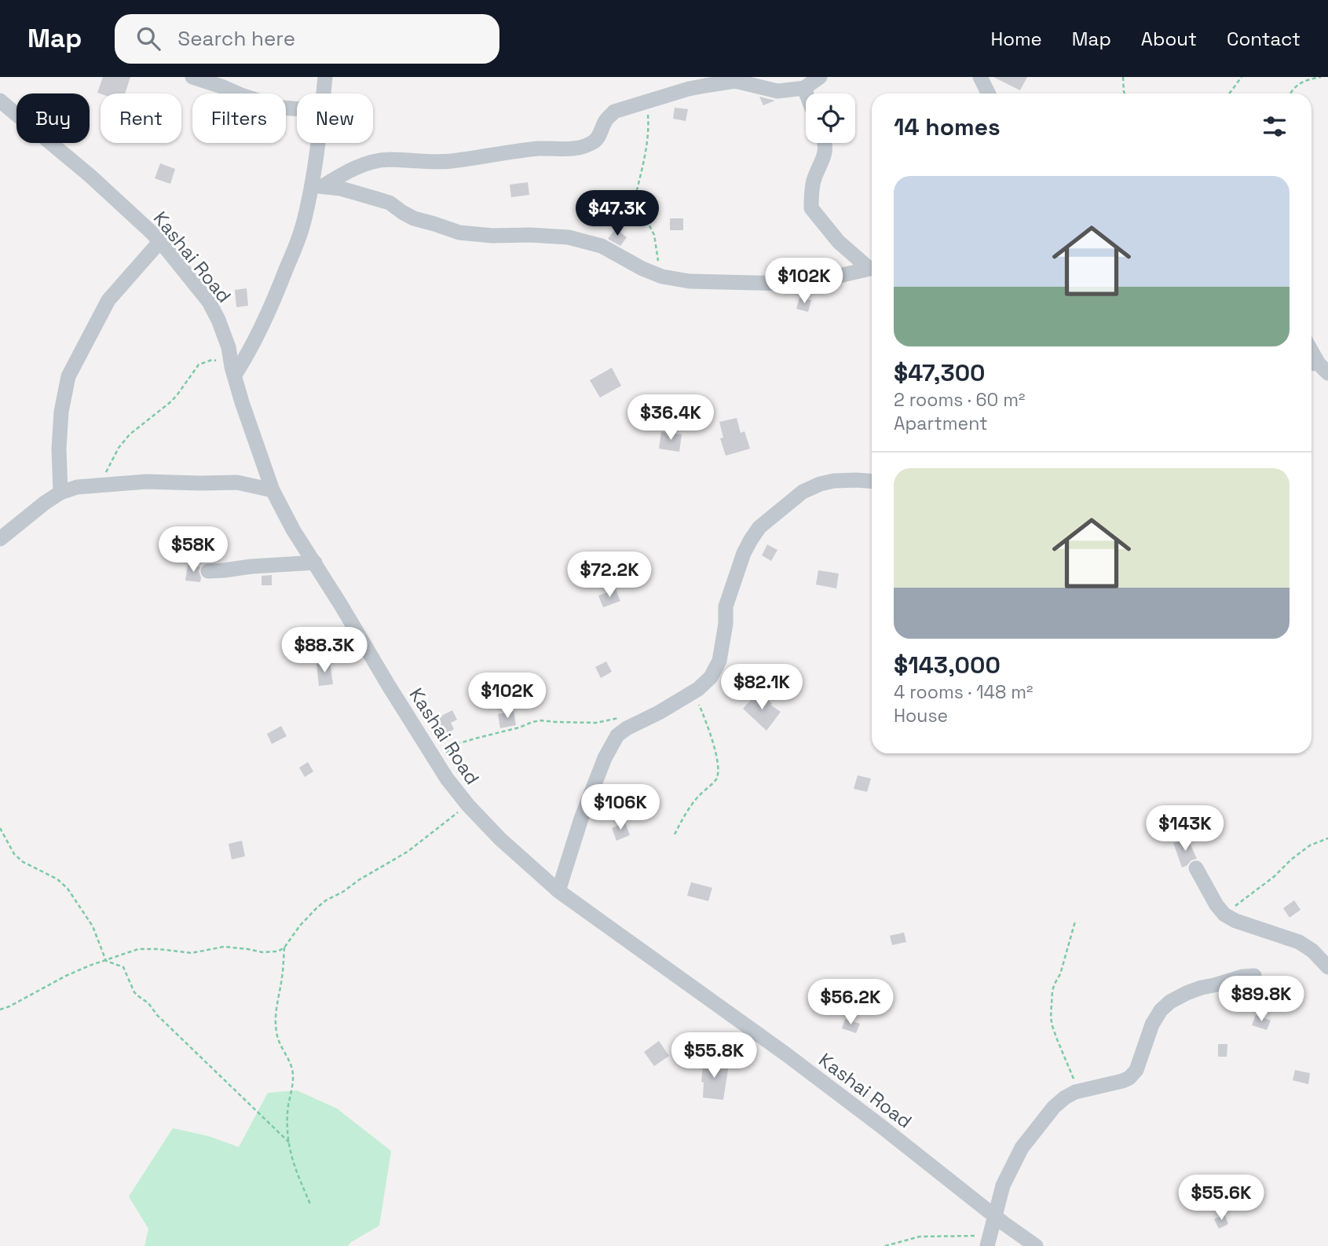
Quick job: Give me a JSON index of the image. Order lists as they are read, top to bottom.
{
  "streets": {
    "street": ["Kashai Road"]
  },
  "page": {
    "header": "Map",
    "search": "Search here",
    "nav": [
      "Home",
      "Map",
      "About",
      "Contact"
    ],
    "chip": [
      "Buy",
      "Rent",
      "Filters",
      "New"
    ],
    "heading": "14 homes",
    "list": [
      {
        "name": "$47,300",
        "note": "2 rooms · 60 m² · Apartment"
      },
      {
        "name": "$143,000",
        "note": "4 rooms · 148 m² · House"
      }
    ],
    "price": [
      "$47.3K",
      "$102K",
      "$36.4K",
      "$58K",
      "$72.2K",
      "$88.3K",
      "$82.1K",
      "$102K",
      "$106K",
      "$143K",
      "$89.8K",
      "$56.2K",
      "$55.8K",
      "$55.6K"
    ]
  }
}
